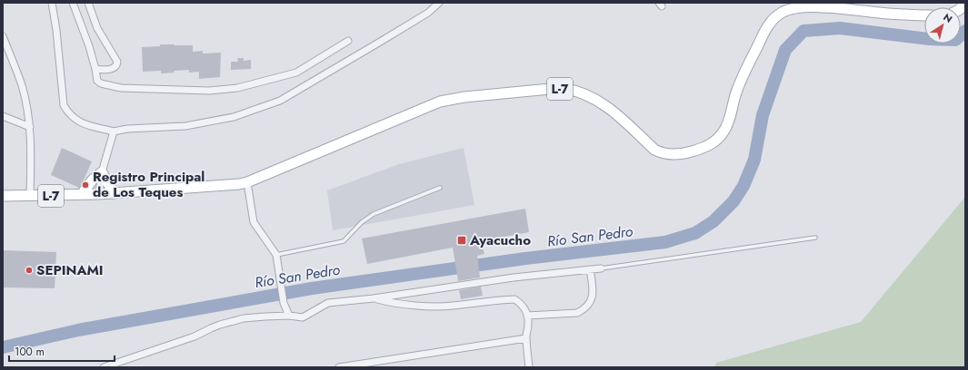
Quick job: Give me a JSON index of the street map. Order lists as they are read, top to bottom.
{
  "streets": {
    "main road": ["L-7"]
  },
  "water": ["Río San Pedro"],
  "places": {
    "other": ["Registro Principal de Los Teques", "SEPINAMI"],
    "transit": ["Ayacucho"]
  },
  "scale_bar": "100 m",
  "north": "top right"
}
